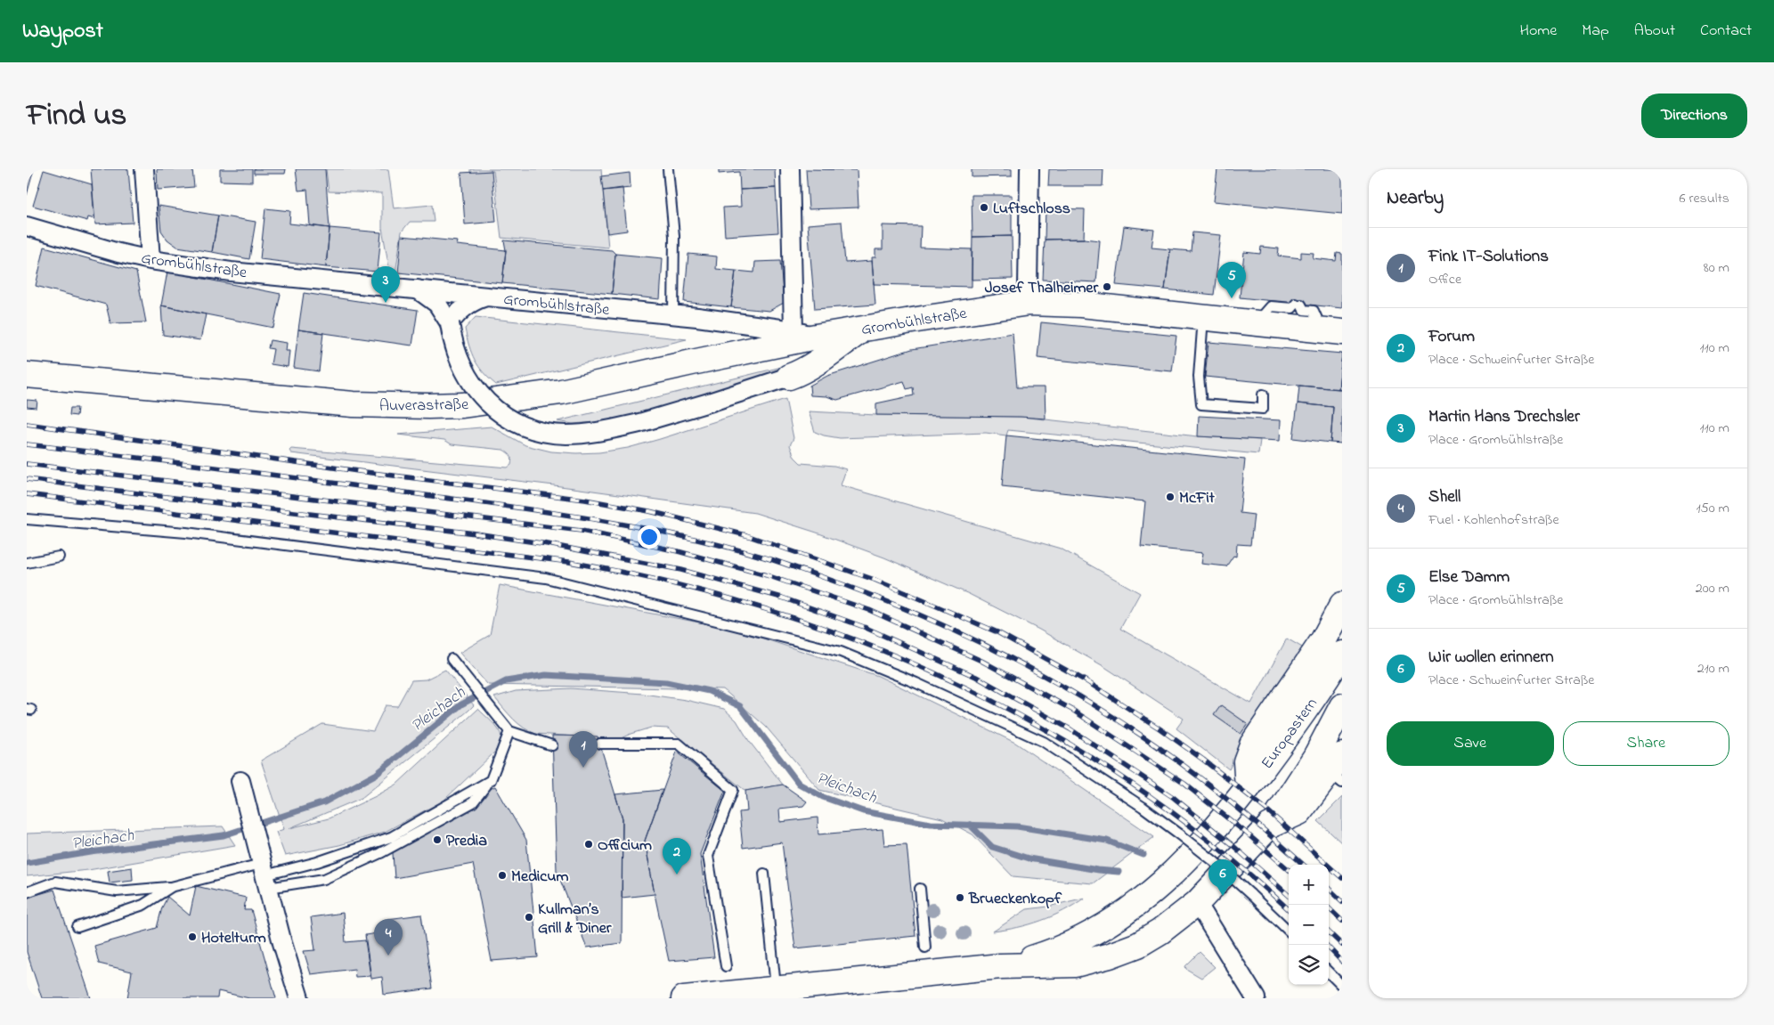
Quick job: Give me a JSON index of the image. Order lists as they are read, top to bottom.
{
  "streets": {
    "main road": ["Grombühlstraße", "Auverastraße", "Europastern"]
  },
  "crossings": [
    ["Grombühlstraße", "Auverastraße"]
  ],
  "water": ["Pleichach"],
  "places": [
    "Luftschloss",
    "Josef Thalheimer",
    "McFit",
    "Predia",
    "Officium",
    "Medicum",
    "Brueckenkopf",
    "Kullman’s Grill & Diner",
    "Hotelturm"
  ],
  "page": {
    "header": "Waypost",
    "nav": [
      "Home",
      "Map",
      "About",
      "Contact"
    ],
    "title": "Find us",
    "buttons": [
      "Directions",
      ["Save", "Share"]
    ],
    "heading": ["Nearby", "6 results"],
    "list": [
      {
        "mark": "1",
        "name": "Fink IT-Solutions",
        "note": "Office",
        "value": "80 m"
      },
      {
        "mark": "2",
        "name": "Forum",
        "note": "Place · Schweinfurter Straße",
        "value": "110 m"
      },
      {
        "mark": "3",
        "name": "Martin Hans Drechsler",
        "note": "Place · Grombühlstraße",
        "value": "110 m"
      },
      {
        "mark": "4",
        "name": "Shell",
        "note": "Fuel · Kohlenhofstraße",
        "value": "150 m"
      },
      {
        "mark": "5",
        "name": "Else Damm",
        "note": "Place · Grombühlstraße",
        "value": "200 m"
      },
      {
        "mark": "6",
        "name": "Wir wollen erinnern",
        "note": "Place · Schweinfurter Straße",
        "value": "210 m"
      }
    ],
    "pins": [
      "5",
      "3",
      "1",
      "2",
      "6",
      "4"
    ],
    "map_buttons": ["+", "−"]
  }
}
